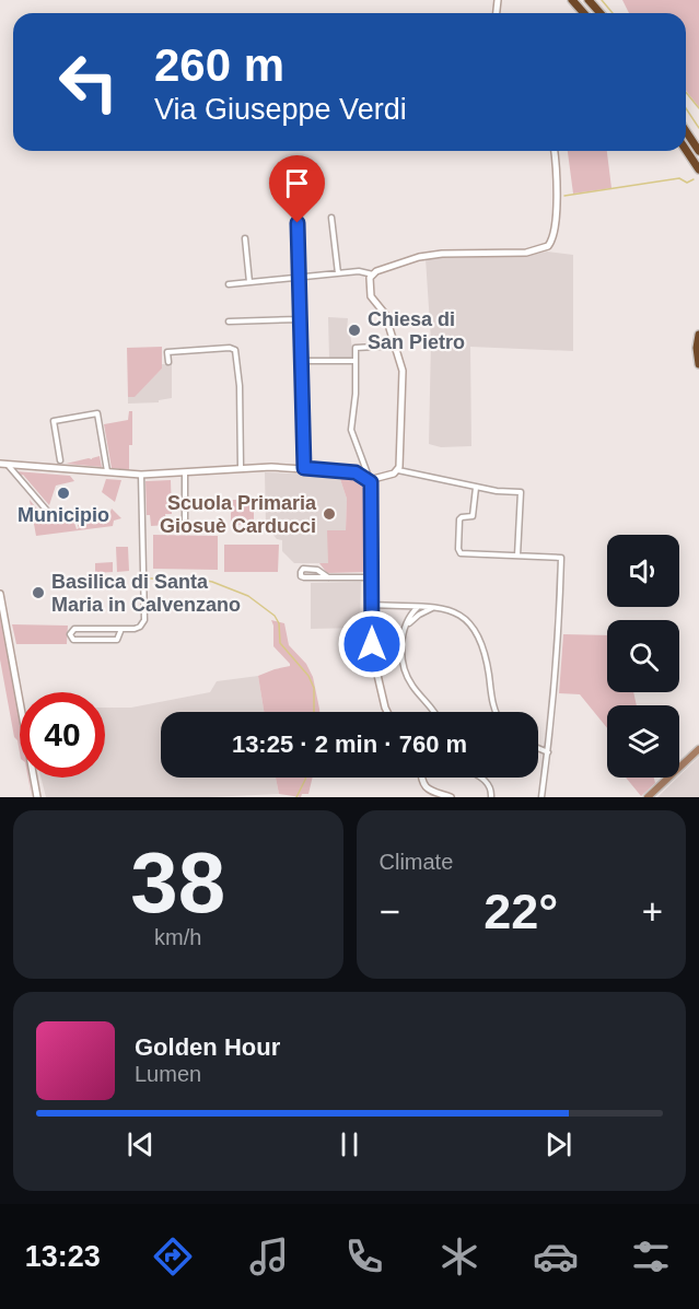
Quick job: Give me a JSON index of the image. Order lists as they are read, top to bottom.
{
  "places": [
    "Chiesa di San Pietro",
    "Municipio",
    "Scuola Primaria Giosuè Carducci",
    "Basilica di Santa Maria in Calvenzano"
  ],
  "page": {
    "turn": ["260 m", "Via Giuseppe Verdi"],
    "limit": "40",
    "trip": "13:25 · 2 min · 760 m",
    "tile": [
      ["38", "km/h"],
      "Climate"
    ],
    "heat": ["−", "22°", "+"],
    "song": ["Golden Hour", "Lumen"],
    "tabs": "13:23"
  }
}
